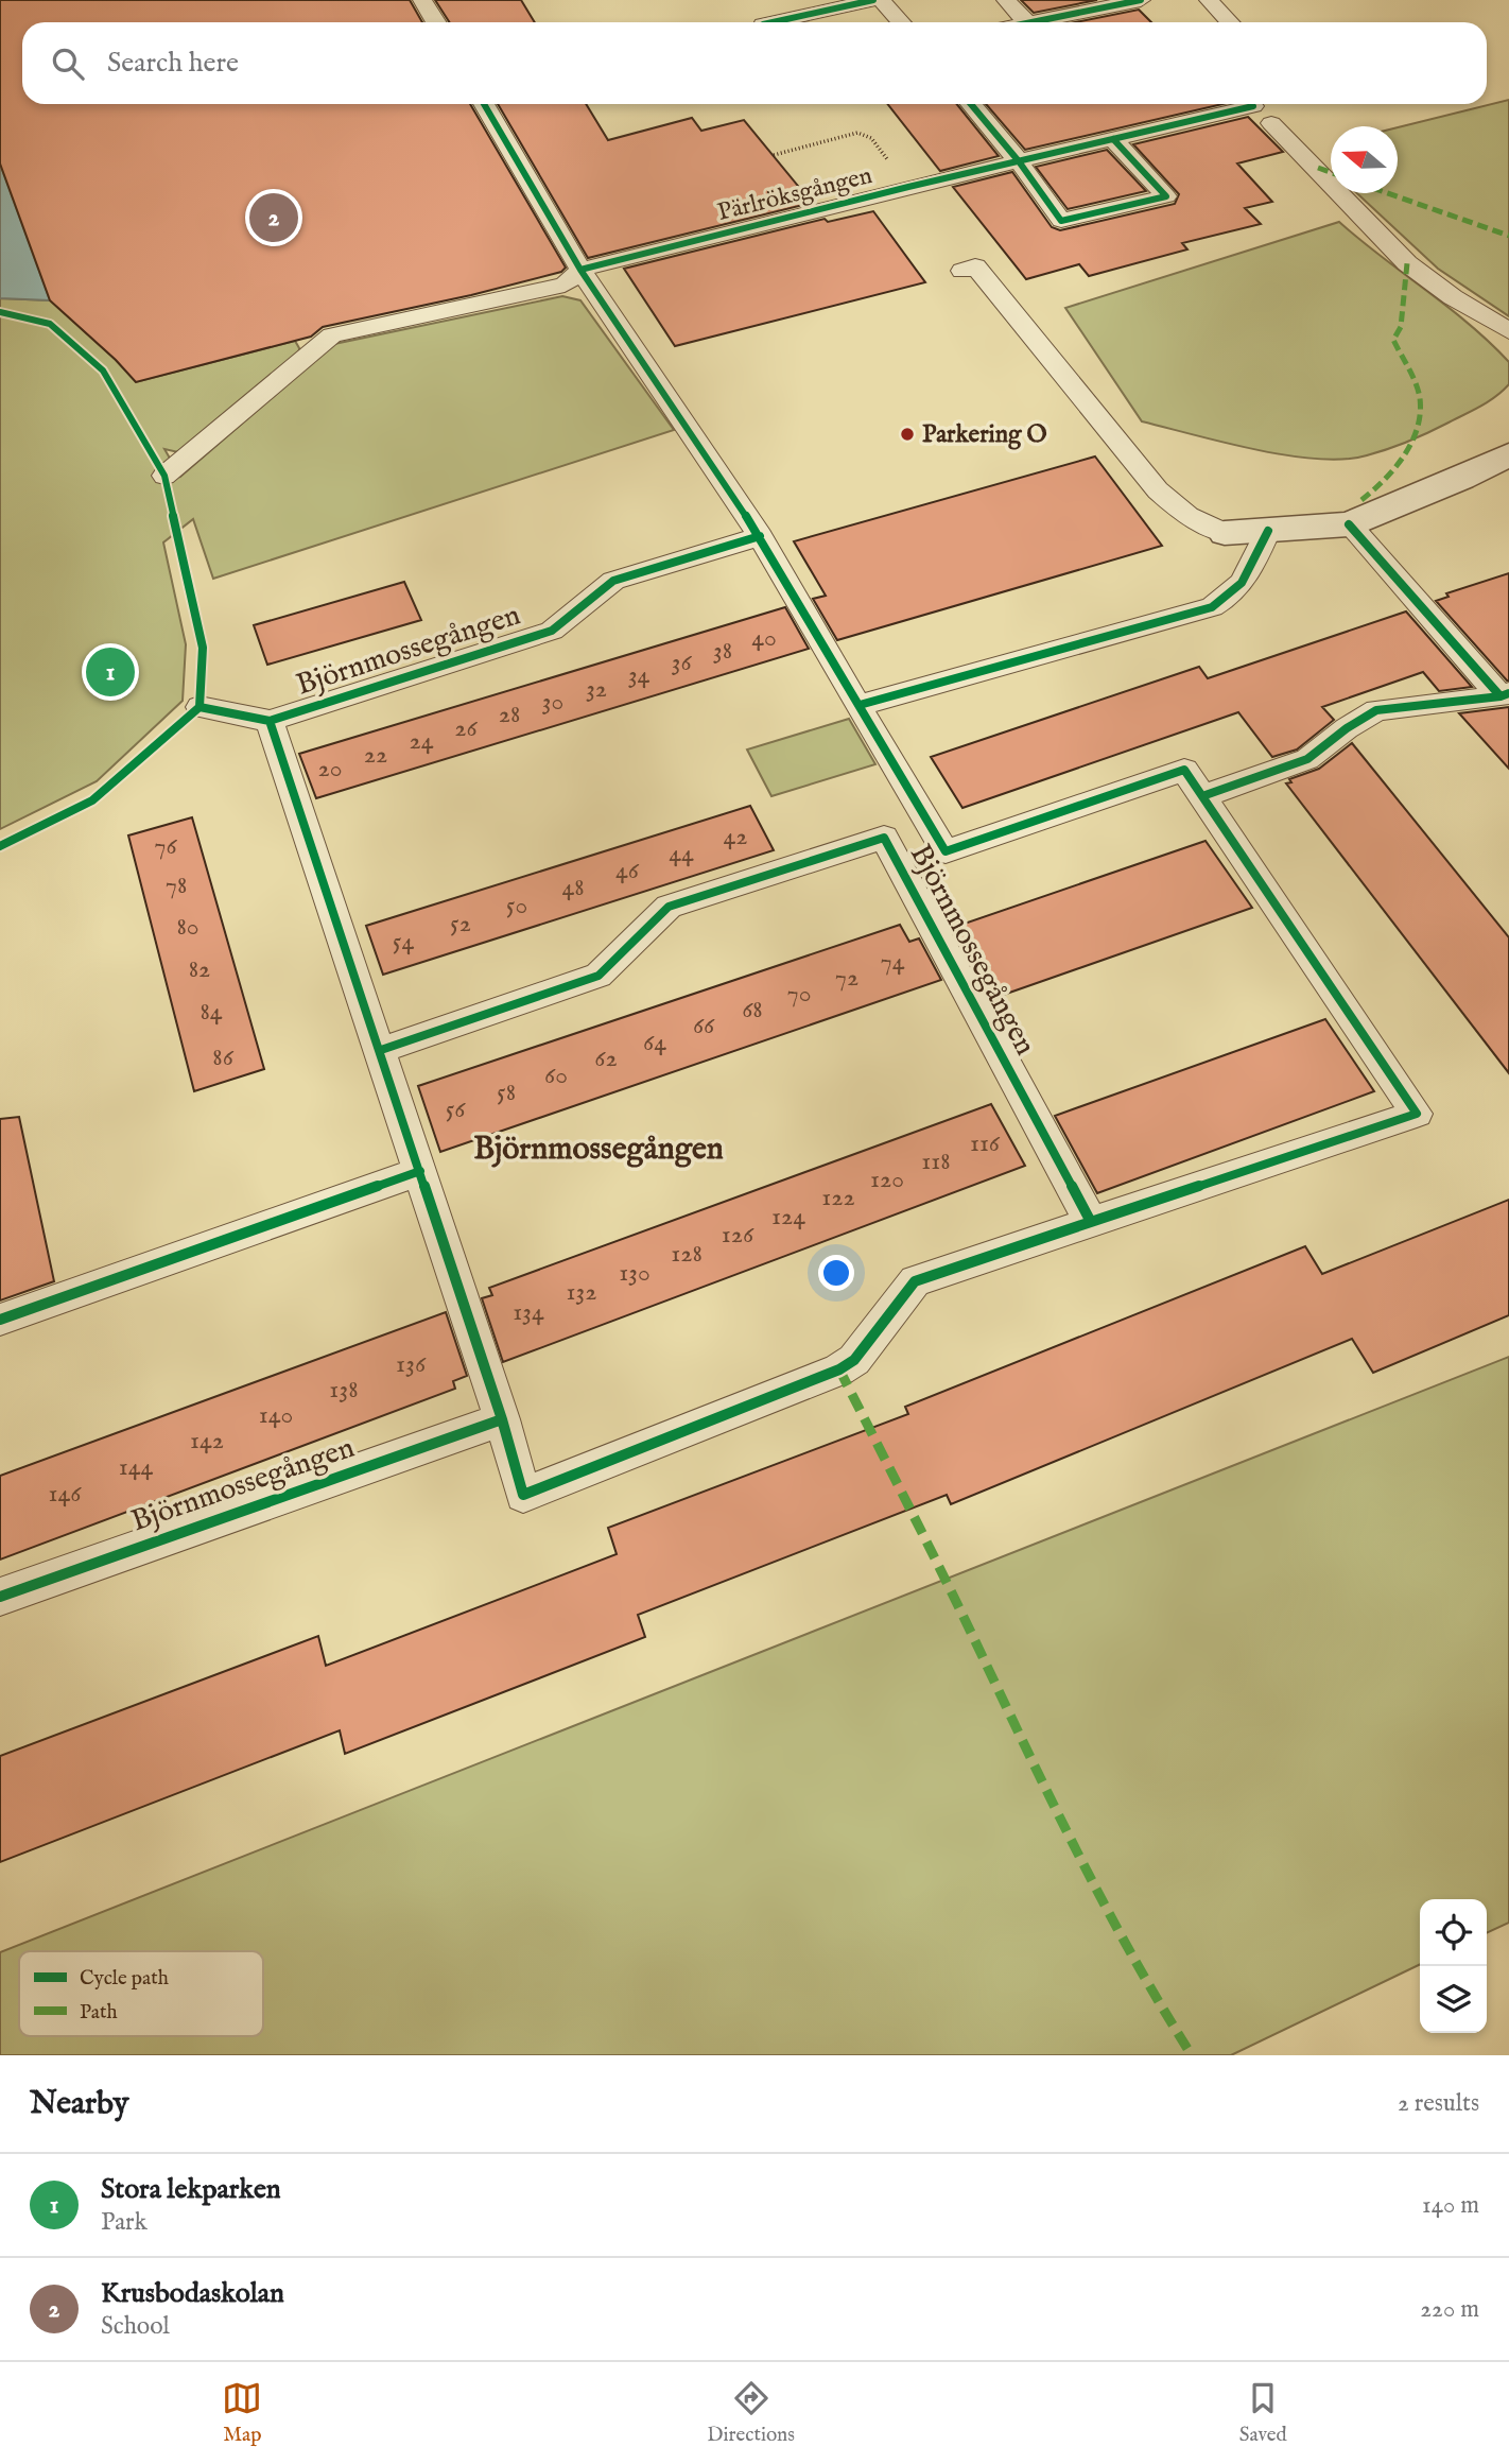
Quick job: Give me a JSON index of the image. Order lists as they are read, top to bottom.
{
  "streets": {
    "lane": ["Pärlröksgången", "Björnmossegången"]
  },
  "crossings": [
    ["Pärlröksgången", "Björnmossegången"]
  ],
  "districts": ["Björnmossegången"],
  "places": ["Parkering O"],
  "house_numbers": [
    "40",
    "38",
    "36",
    "34",
    "32",
    "30",
    "28",
    "26",
    "24",
    "22",
    "20",
    "42",
    "76",
    "44",
    "46",
    "78",
    "48",
    "50",
    "52",
    "80",
    "54",
    "74",
    "82",
    "72",
    "70",
    "68",
    "84",
    "66",
    "64",
    "86",
    "62",
    "60",
    "58",
    "56",
    "116",
    "118",
    "120",
    "122",
    "124",
    "126",
    "128",
    "130",
    "132",
    "134",
    "136",
    "138",
    "140",
    "142",
    "144",
    "146"
  ],
  "legend": ["Cycle path", "Path"],
  "north": "left",
  "page": {
    "search": "Search here",
    "pins": ["2", "1"],
    "heading": ["Nearby", "2 results"],
    "list": [
      {
        "mark": "1",
        "name": "Stora lekparken",
        "note": "Park",
        "value": "140 m"
      },
      {
        "mark": "2",
        "name": "Krusbodaskolan",
        "note": "School",
        "value": "220 m"
      }
    ],
    "nav": ["Map", "Directions", "Saved"]
  }
}
